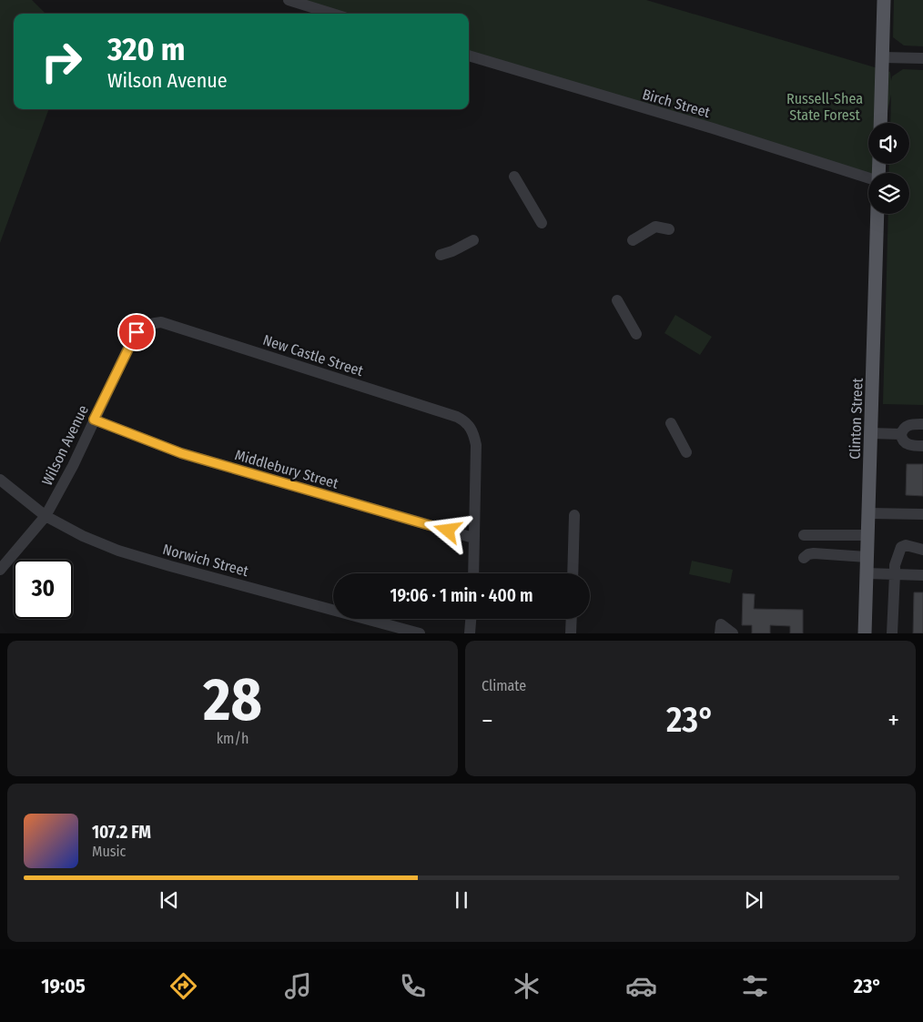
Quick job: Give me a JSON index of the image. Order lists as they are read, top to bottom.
{
  "streets": {
    "main road": ["Clinton Street"],
    "street": [
      "Birch Street",
      "New Castle Street",
      "Wilson Avenue",
      "Middlebury Street",
      "Norwich Street"
    ]
  },
  "crossings": [
    ["New Castle Street", "Wilson Avenue"],
    ["New Castle Street", "Middlebury Street"],
    ["Wilson Avenue", "Middlebury Street"],
    ["Wilson Avenue", "Norwich Street"]
  ],
  "parks": ["Russell-Shea State Forest"],
  "page": {
    "turn": ["320 m", "Wilson Avenue"],
    "limit": "30",
    "trip": "19:06 · 1 min · 400 m",
    "tile": [
      ["28", "km/h"],
      "Climate"
    ],
    "heat": ["−", "23°", "+"],
    "song": ["107.2 FM", "Music"],
    "tabs": ["19:05", "23°"]
  }
}
